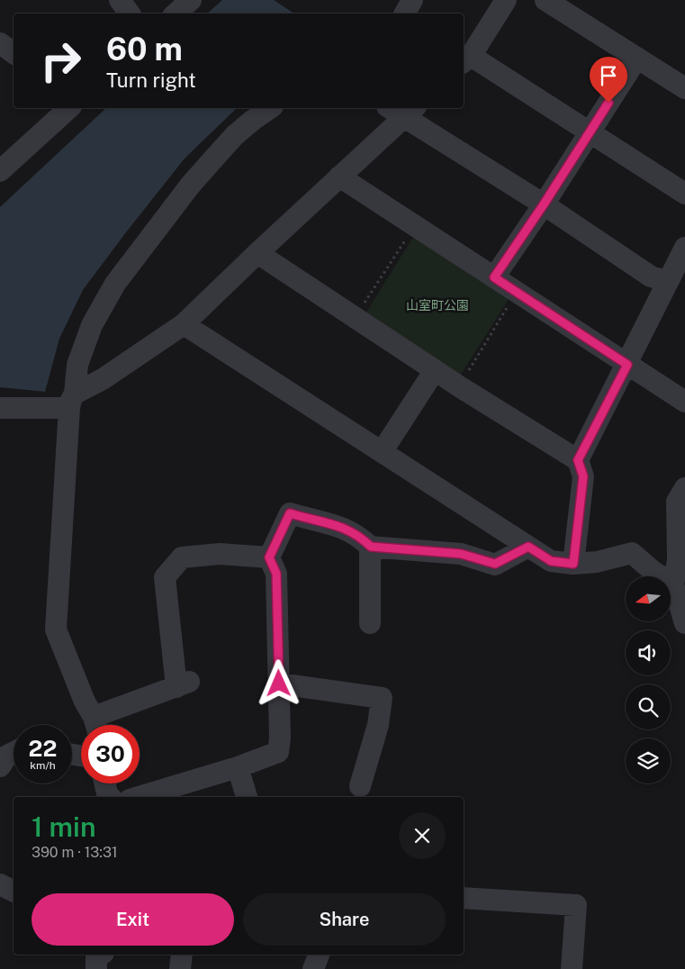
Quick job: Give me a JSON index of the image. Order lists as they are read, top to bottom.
{
  "parks": ["山室町公園"],
  "north": "left",
  "page": {
    "turn": ["60 m", "Turn right"],
    "speed": "22 km/h",
    "limit": "30",
    "heading": ["1 min", "390 m · 13:31"],
    "buttons": ["Exit", "Share"]
  }
}
